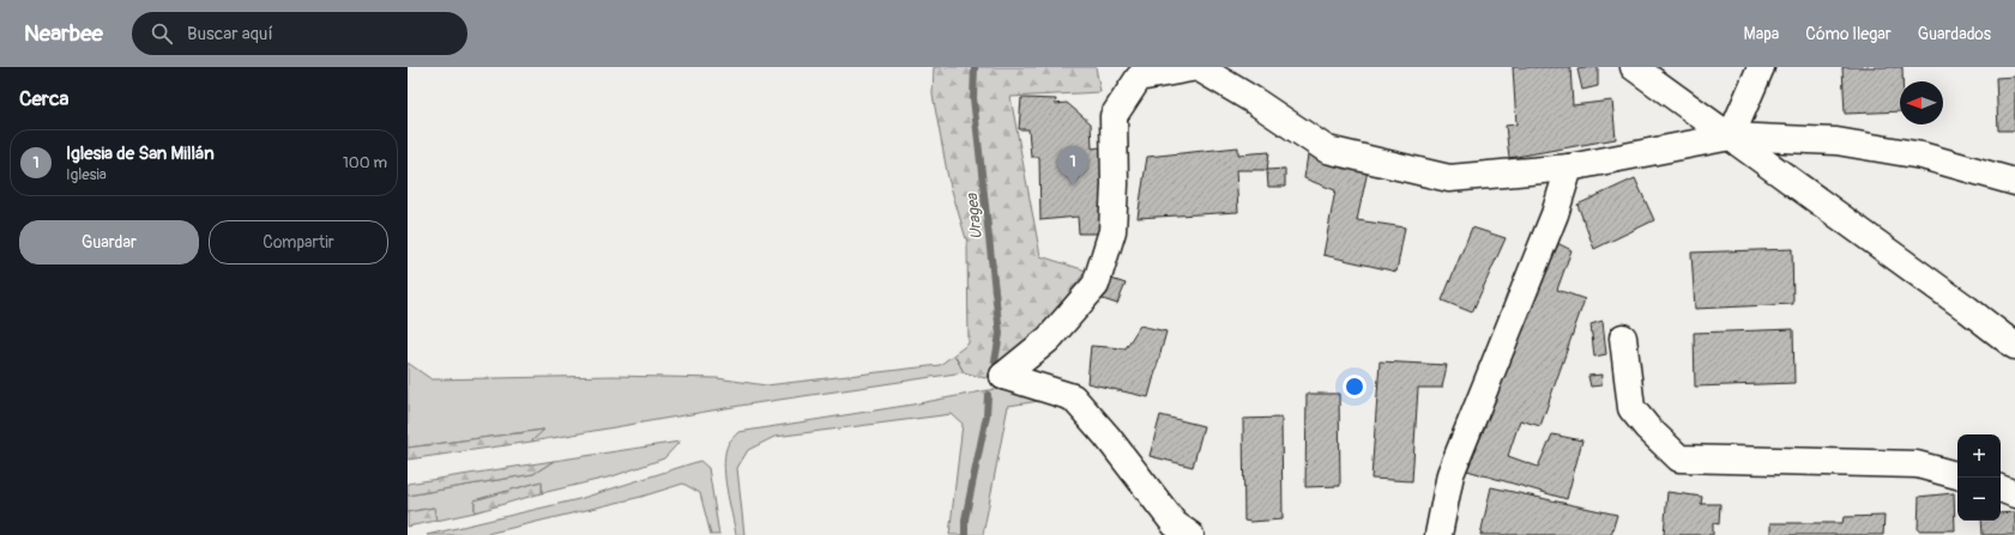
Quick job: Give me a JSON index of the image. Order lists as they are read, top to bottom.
{
  "water": ["Uragea"],
  "north": "left",
  "page": {
    "header": "Nearbee",
    "search": "Buscar aquí",
    "nav": ["Mapa", "Cómo llegar", "Guardados"],
    "heading": "Cerca",
    "list": [
      {
        "mark": "1",
        "name": "Iglesia de San Millán",
        "note": "Iglesia",
        "value": "100 m"
      }
    ],
    "pins": "1",
    "buttons": ["Guardar", "Compartir"],
    "map_buttons": ["+", "−"]
  }
}
